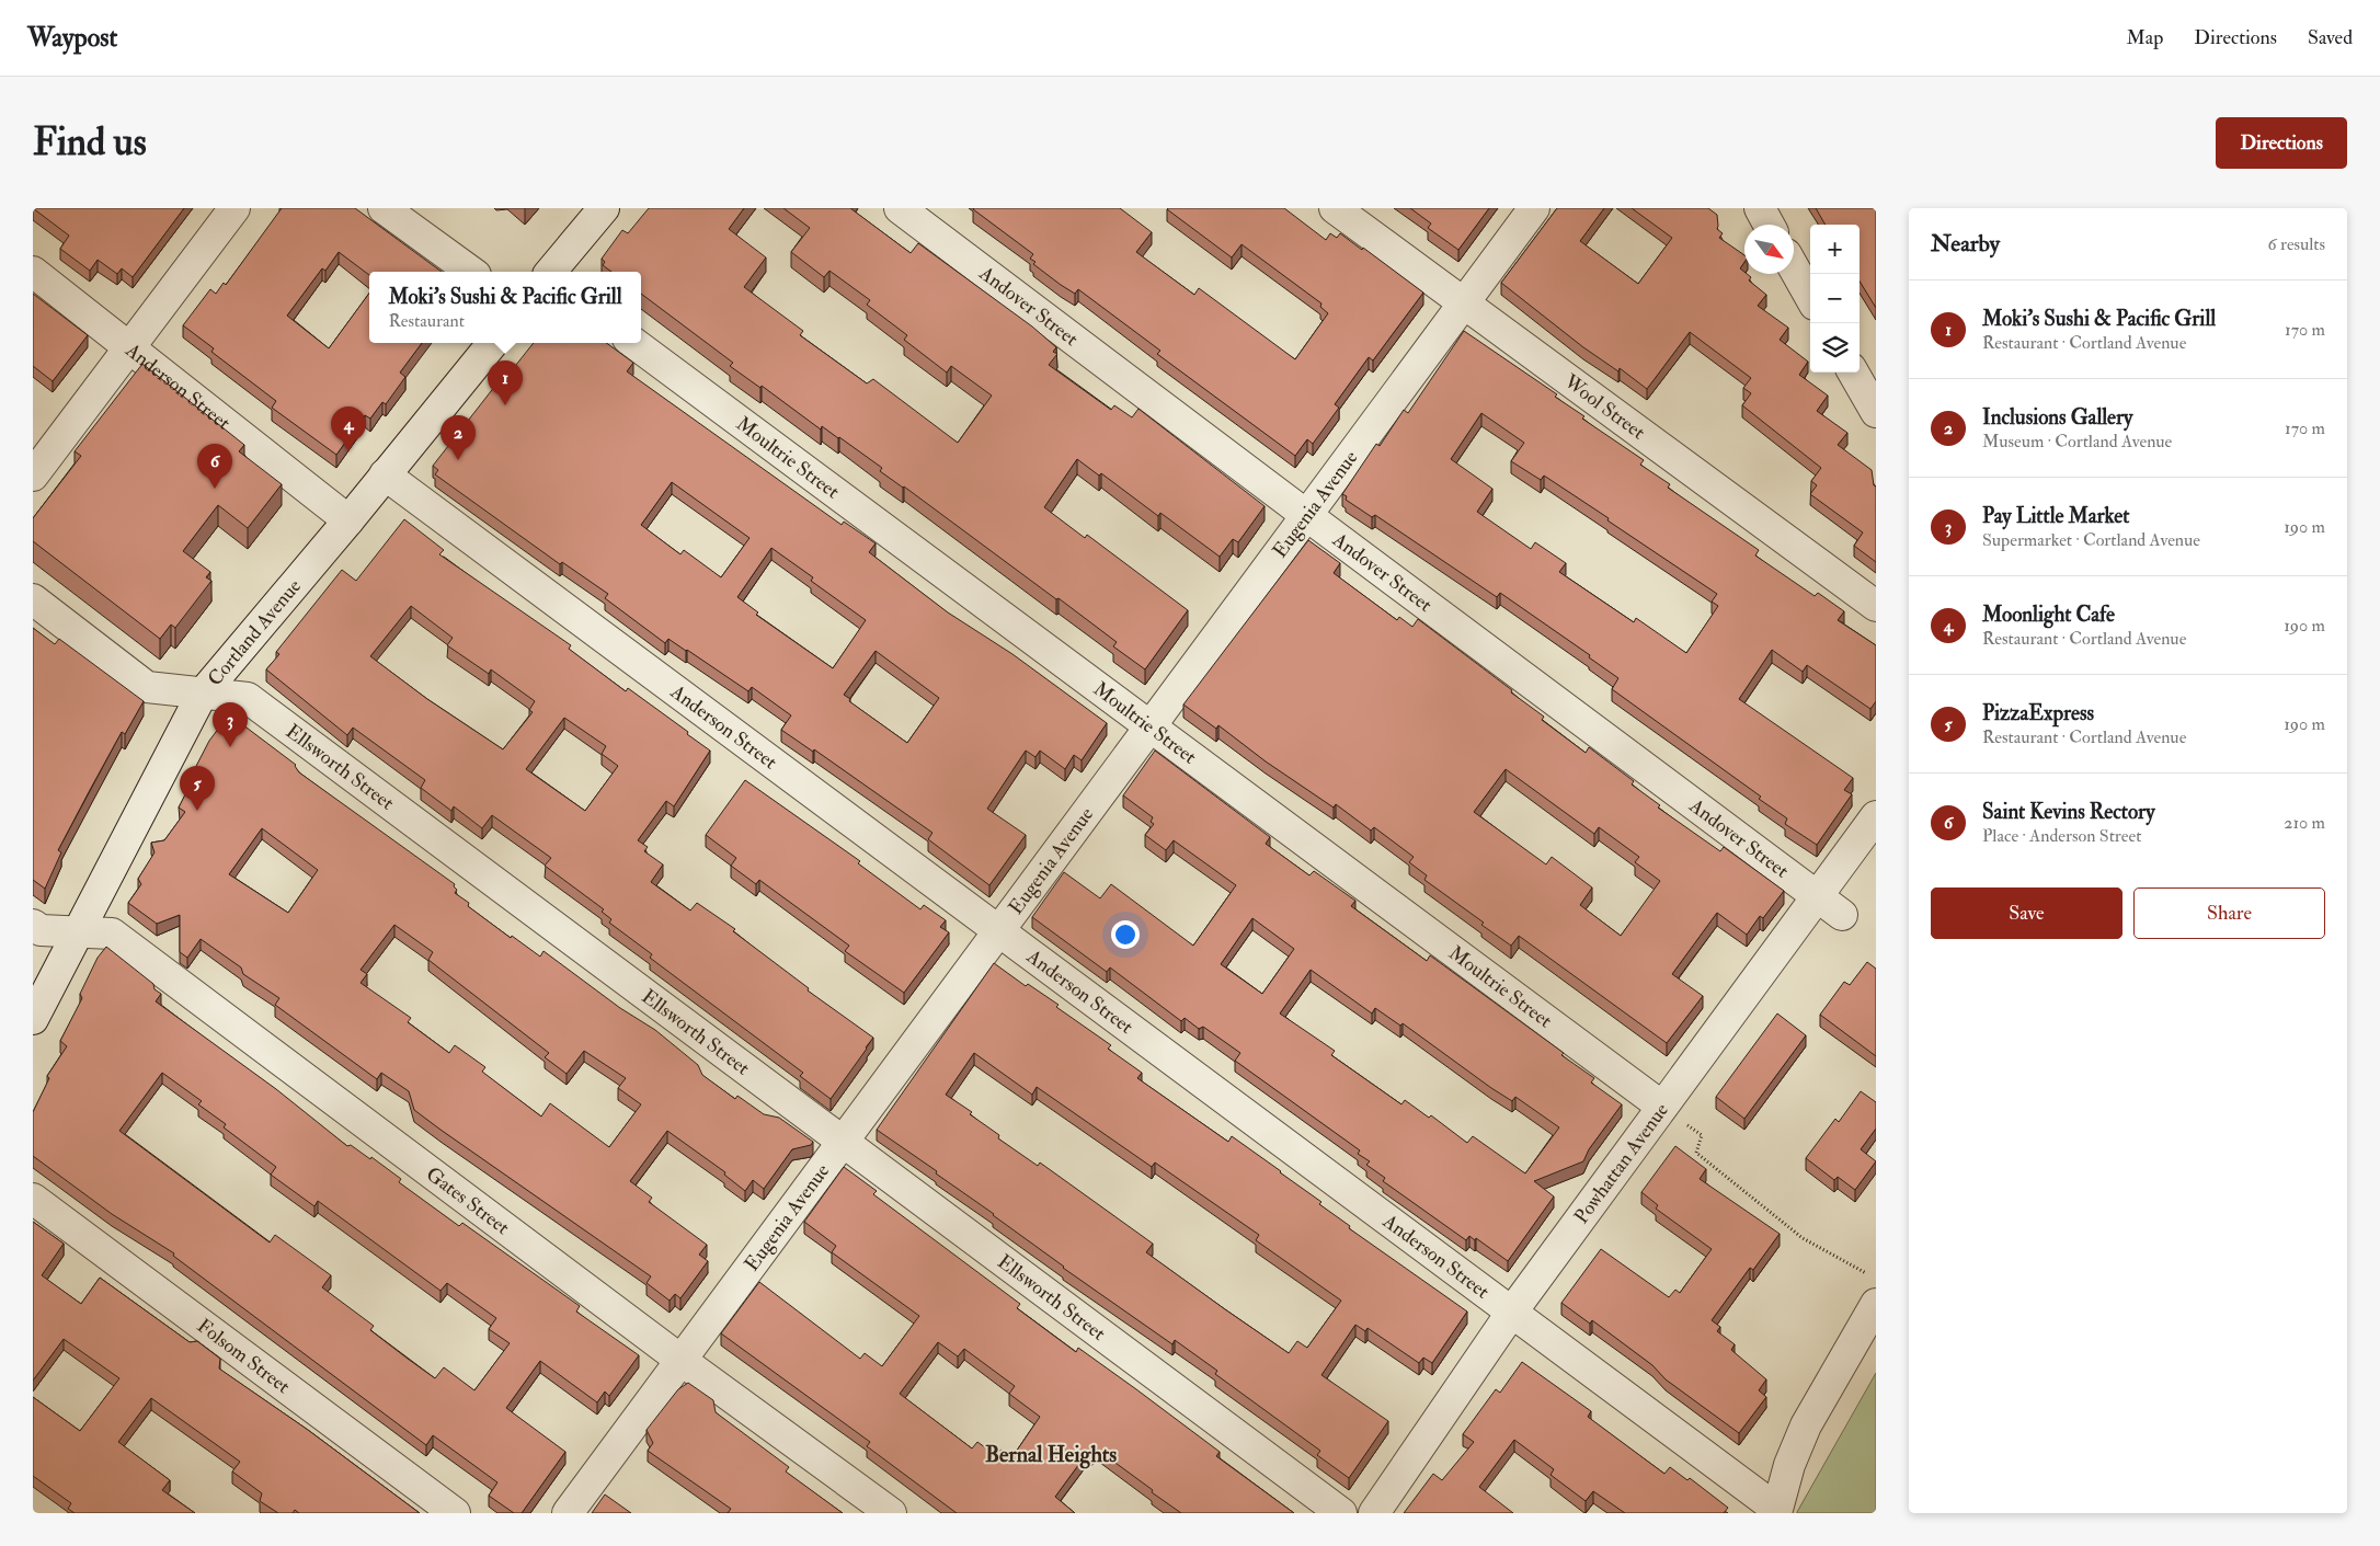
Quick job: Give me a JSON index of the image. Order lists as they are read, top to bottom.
{
  "streets": {
    "street": [
      "Andover Street",
      "Anderson Street",
      "Wool Street",
      "Moultrie Street",
      "Eugenia Avenue",
      "Cortland Avenue",
      "Ellsworth Street",
      "Powhattan Avenue",
      "Gates Street",
      "Folsom Street"
    ]
  },
  "crossings": [
    ["Andover Street", "Eugenia Avenue"],
    ["Andover Street", "Powhattan Avenue"],
    ["Anderson Street", "Eugenia Avenue"],
    ["Anderson Street", "Cortland Avenue"],
    ["Anderson Street", "Powhattan Avenue"],
    ["Wool Street", "Eugenia Avenue"],
    ["Moultrie Street", "Eugenia Avenue"],
    ["Moultrie Street", "Powhattan Avenue"],
    ["Eugenia Avenue", "Ellsworth Street"],
    ["Eugenia Avenue", "Gates Street"],
    ["Cortland Avenue", "Ellsworth Street"],
    ["Cortland Avenue", "Gates Street"]
  ],
  "districts": ["Bernal Heights"],
  "north": "bottom right",
  "page": {
    "header": "Waypost",
    "nav": ["Map", "Directions", "Saved"],
    "buttons": [
      "Directions",
      ["Save", "Share"]
    ],
    "title": "Find us",
    "heading": ["Nearby", "6 results"],
    "map_buttons": ["+", "−"],
    "popup": ["Moki's Sushi & Pacific Grill", "Restaurant"],
    "list": [
      {
        "mark": "1",
        "name": "Moki's Sushi & Pacific Grill",
        "note": "Restaurant · Cortland Avenue",
        "value": "170 m"
      },
      {
        "mark": "2",
        "name": "Inclusions Gallery",
        "note": "Museum · Cortland Avenue",
        "value": "170 m"
      },
      {
        "mark": "3",
        "name": "Pay Little Market",
        "note": "Supermarket · Cortland Avenue",
        "value": "190 m"
      },
      {
        "mark": "4",
        "name": "Moonlight Cafe",
        "note": "Restaurant · Cortland Avenue",
        "value": "190 m"
      },
      {
        "mark": "5",
        "name": "PizzaExpress",
        "note": "Restaurant · Cortland Avenue",
        "value": "190 m"
      },
      {
        "mark": "6",
        "name": "Saint Kevins Rectory",
        "note": "Place · Anderson Street",
        "value": "210 m"
      }
    ],
    "pins": [
      "1",
      "4",
      "2",
      "6",
      "3",
      "5"
    ]
  }
}
